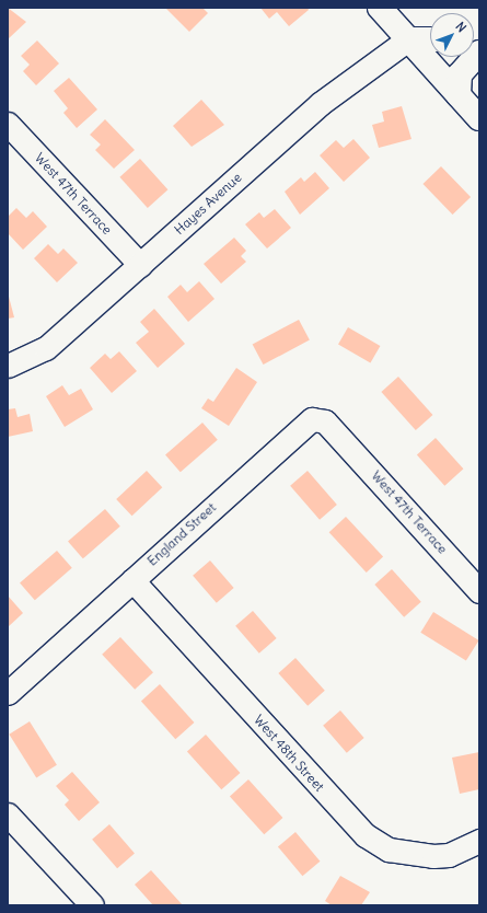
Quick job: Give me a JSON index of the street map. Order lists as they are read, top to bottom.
{
  "streets": {
    "street": [
      "West 47th Terrace",
      "Hayes Avenue",
      "England Street",
      "West 48th Street"
    ]
  },
  "crossings": [
    ["West 47th Terrace", "Hayes Avenue"],
    ["West 47th Terrace", "England Street"],
    ["England Street", "West 48th Street"]
  ],
  "north": "top right"
}
